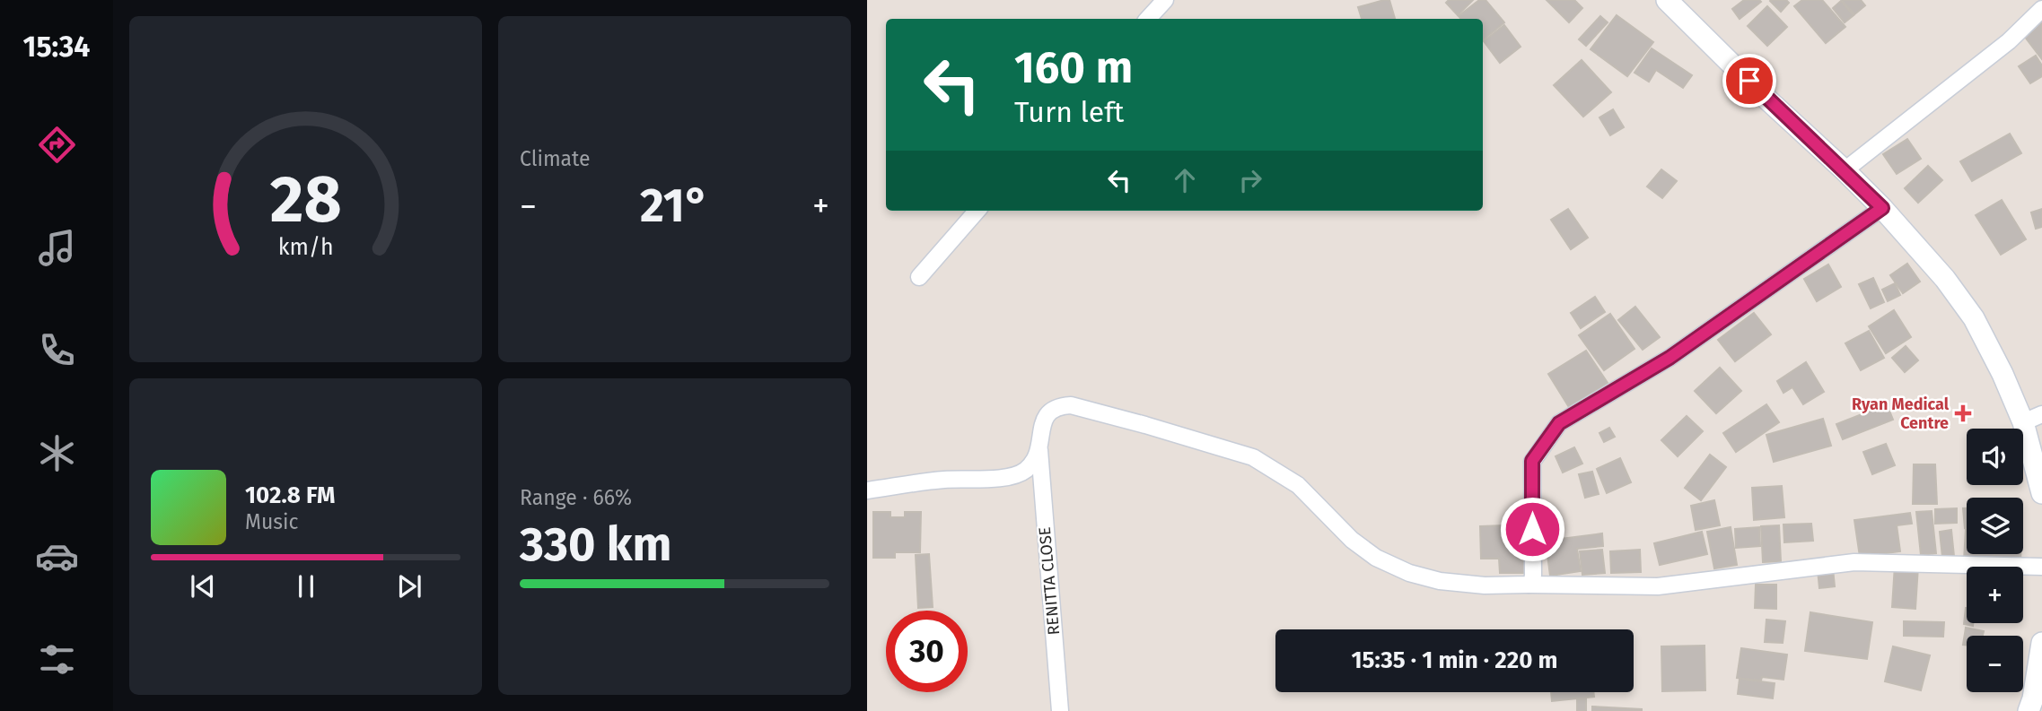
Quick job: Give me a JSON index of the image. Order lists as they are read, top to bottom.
{
  "streets": {
    "street": ["RENITTA CLOSE"]
  },
  "places": {
    "health": ["Ryan Medical Centre"]
  },
  "page": {
    "tabs": "15:34",
    "tile": [
      "Climate",
      ["Range · 66%", "330 km"]
    ],
    "turn": ["160 m", "Turn left"],
    "heat": ["−", "21°", "+"],
    "map_buttons": ["+", "−"],
    "song": ["102.8 FM", "Music"],
    "limit": "30",
    "trip": "15:35 · 1 min · 220 m",
    "gauge": ["28", "km/h"]
  }
}
